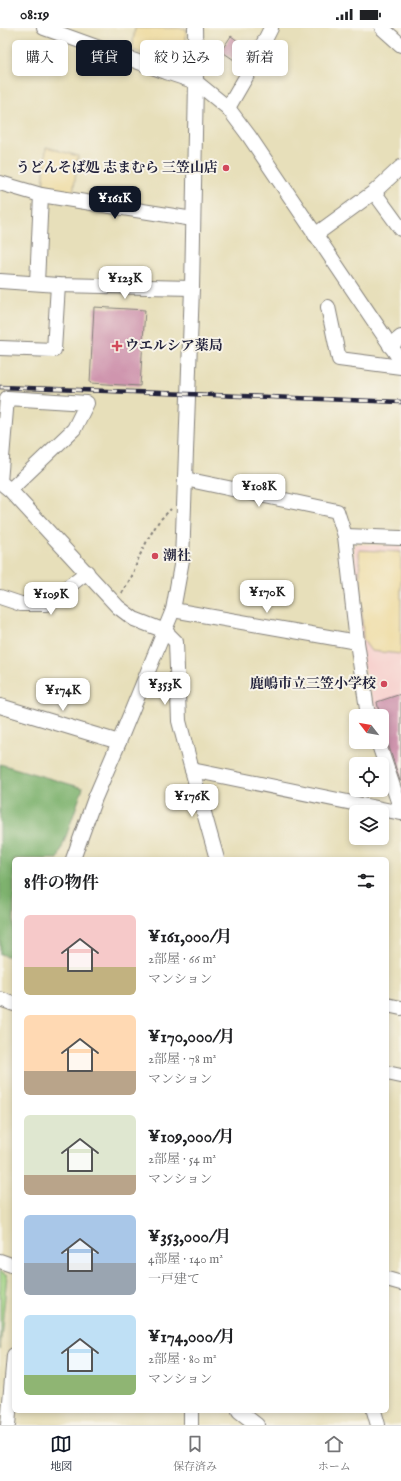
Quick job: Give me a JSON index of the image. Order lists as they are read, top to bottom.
{
  "places": {
    "other": ["うどんそば処 志まむら 三笠山店", "潮社", "鹿嶋市立三笠小学校"],
    "health": ["ウエルシア薬局"]
  },
  "north": "top left",
  "page": {
    "status": "08:19",
    "chip": [
      "購入",
      "賃貸",
      "絞り込み",
      "新着"
    ],
    "price": [
      "¥161K",
      "¥123K",
      "¥108K",
      "¥170K",
      "¥109K",
      "¥353K",
      "¥174K",
      "¥176K"
    ],
    "heading": "8件の物件",
    "list": [
      {
        "name": "¥161,000/月",
        "note": "2部屋 · 66 m² · マンション"
      },
      {
        "name": "¥170,000/月",
        "note": "2部屋 · 78 m² · マンション"
      },
      {
        "name": "¥109,000/月",
        "note": "2部屋 · 54 m² · マンション"
      },
      {
        "name": "¥353,000/月",
        "note": "4部屋 · 140 m² · 一戸建て"
      },
      {
        "name": "¥174,000/月",
        "note": "2部屋 · 80 m² · マンション"
      }
    ],
    "tabs": ["地図", "保存済み", "ホーム"]
  }
}
